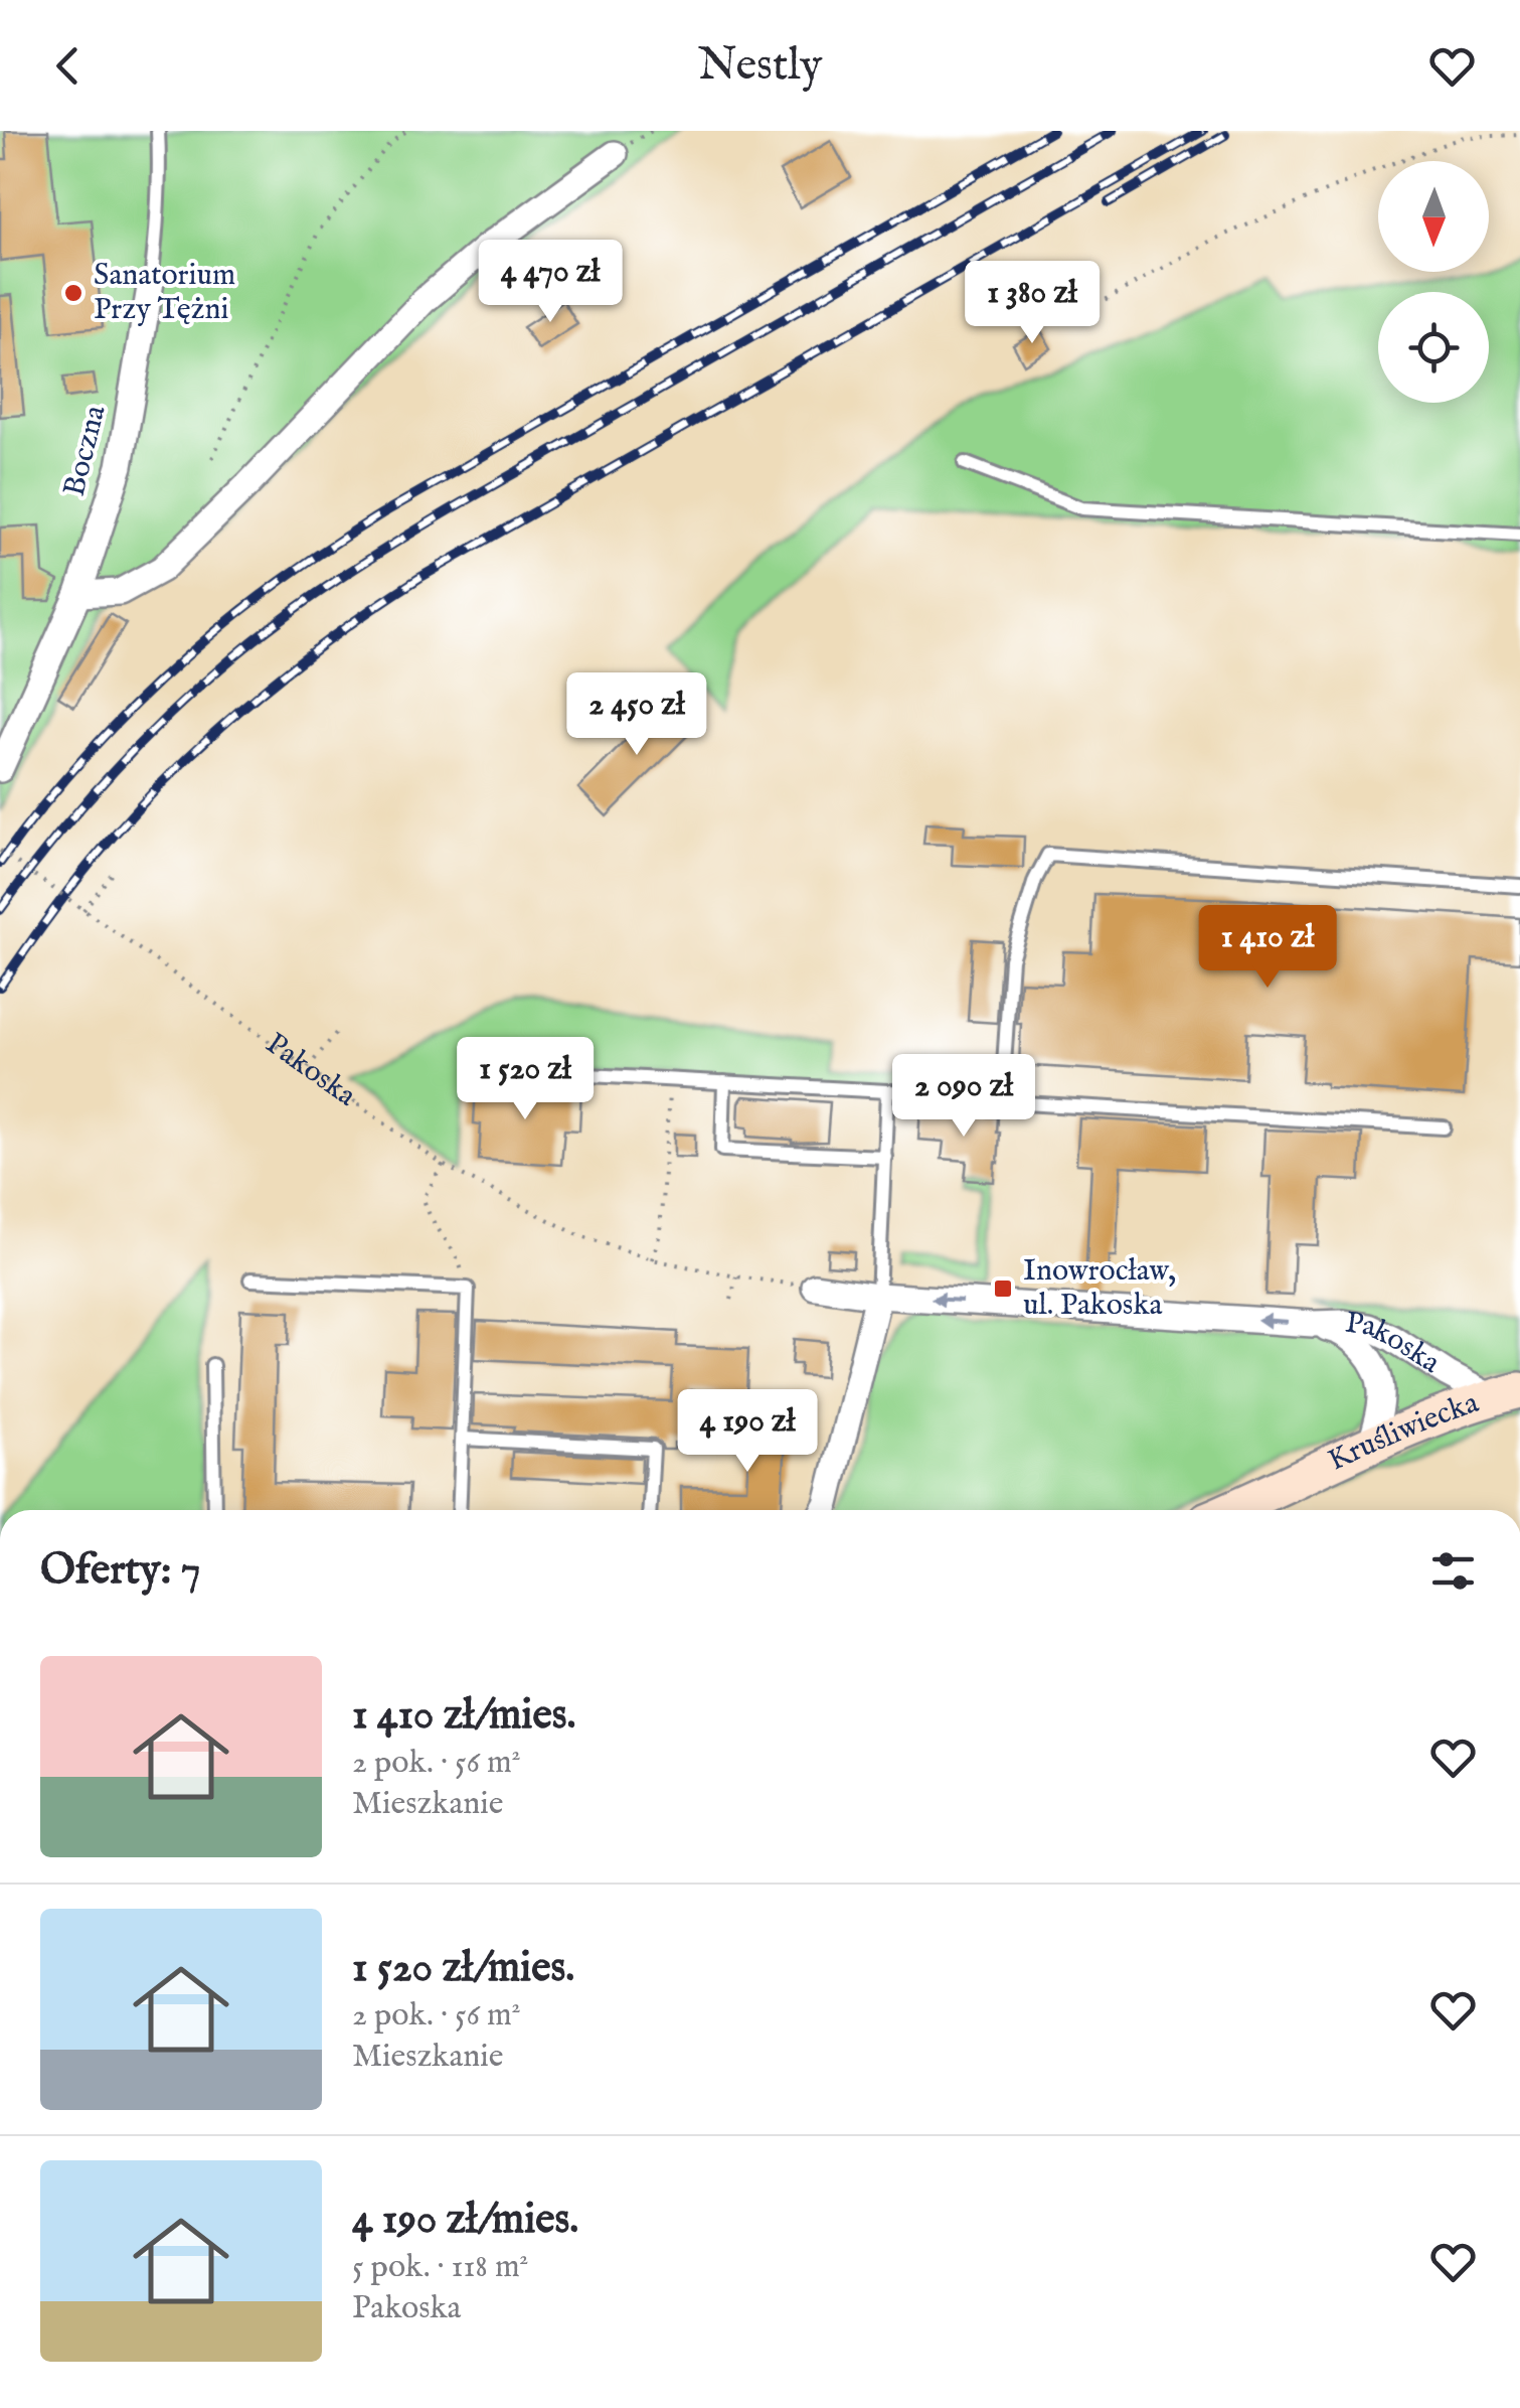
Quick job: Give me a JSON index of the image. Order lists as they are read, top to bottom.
{
  "streets": {
    "main road": ["Kruśliwiecka"],
    "street": ["Boczna", "Pakoska"]
  },
  "crossings": [
    ["Pakoska", "Kruśliwiecka"]
  ],
  "places": {
    "other": ["Sanatorium Przy Tężni"],
    "transit": ["Inowrocław, ul. Pakoska"]
  },
  "north": "bottom",
  "page": {
    "header": "Nestly",
    "price": [
      "4 470 zł",
      "1 380 zł",
      "2 450 zł",
      "1 410 zł",
      "1 520 zł",
      "2 090 zł",
      "4 190 zł"
    ],
    "heading": "Oferty: 7",
    "list": [
      {
        "name": "1 410 zł/mies.",
        "note": "2 pok. · 56 m² · Mieszkanie"
      },
      {
        "name": "1 520 zł/mies.",
        "note": "2 pok. · 56 m² · Mieszkanie"
      },
      {
        "name": "4 190 zł/mies.",
        "note": "5 pok. · 118 m² · Pakoska"
      }
    ]
  }
}
